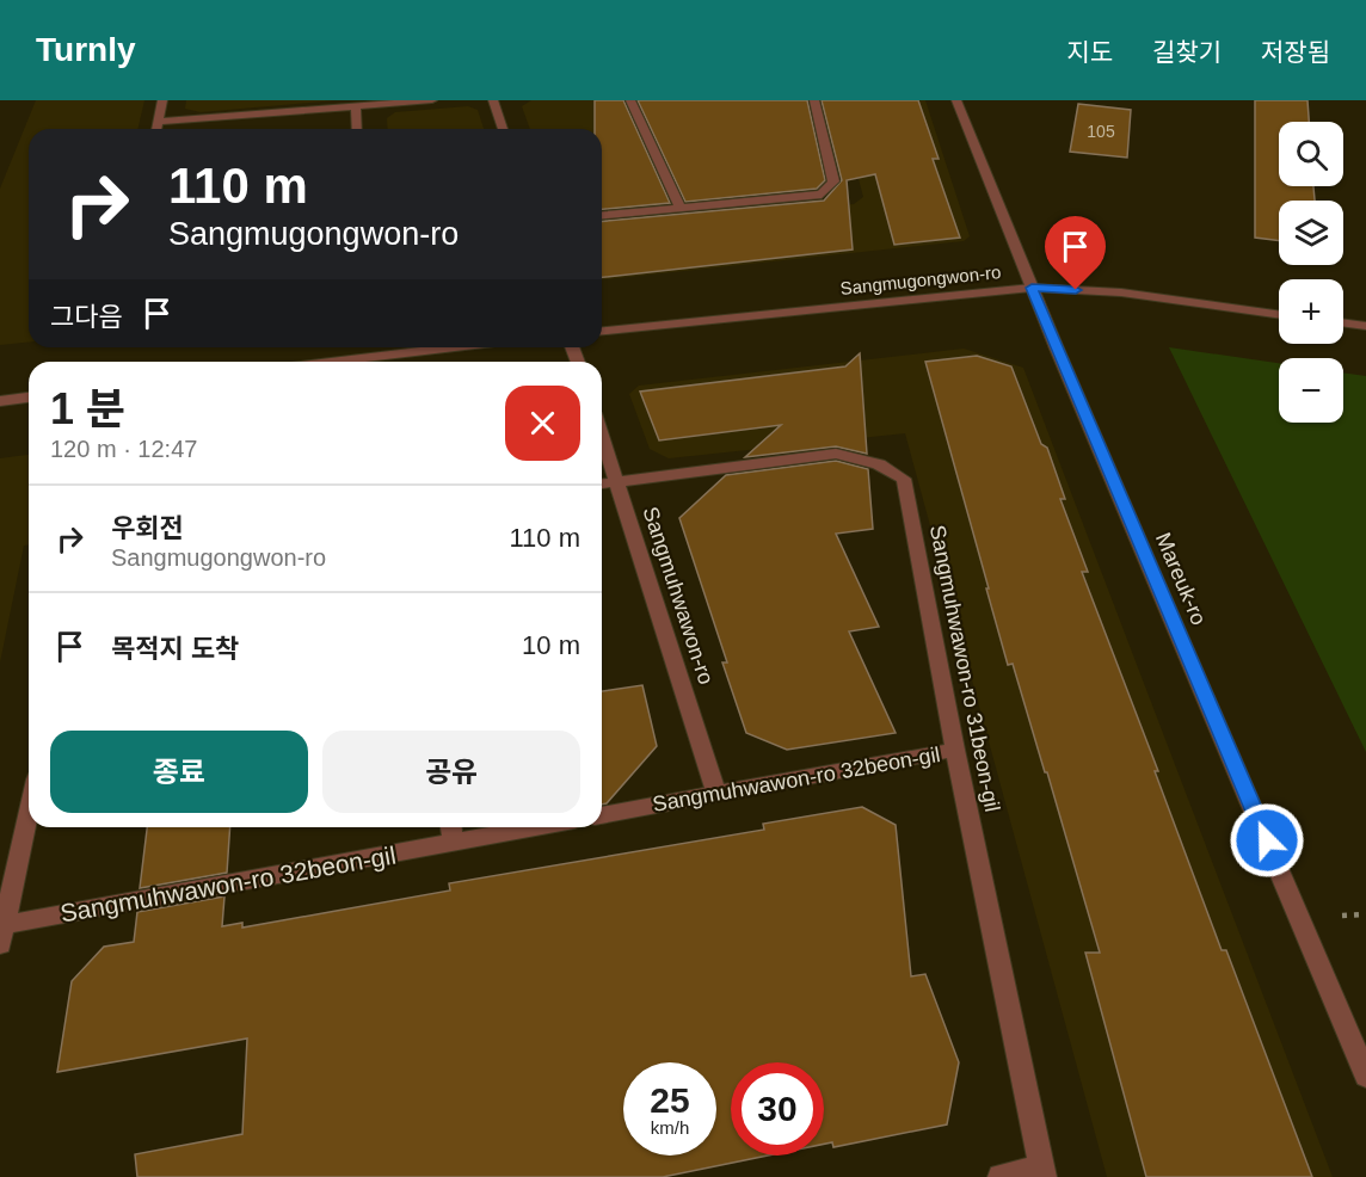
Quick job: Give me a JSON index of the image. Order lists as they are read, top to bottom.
{
  "streets": {
    "street": [
      "Sangmugongwon-ro",
      "Mareuk-ro",
      "Sangmuhwawon-ro",
      "Sangmuhwawon-ro 31beon-gil",
      "Sangmuhwawon-ro 32beon-gil"
    ]
  },
  "crossings": [
    ["Sangmugongwon-ro", "Mareuk-ro"],
    ["Sangmuhwawon-ro", "Sangmuhwawon-ro 31beon-gil"],
    ["Sangmuhwawon-ro", "Sangmuhwawon-ro 32beon-gil"],
    ["Sangmuhwawon-ro 31beon-gil", "Sangmuhwawon-ro 32beon-gil"]
  ],
  "house_numbers": ["105"],
  "page": {
    "header": "Turnly",
    "nav": ["지도", "길찾기", "저장됨"],
    "map_buttons": ["+", "−"],
    "turn": ["110 m", "Sangmugongwon-ro"],
    "then": "그다음",
    "heading": ["1 분", "120 m · 12:47"],
    "list": [
      {
        "name": "우회전",
        "note": "Sangmugongwon-ro",
        "value": "110 m"
      },
      {
        "name": "목적지 도착",
        "value": "10 m"
      }
    ],
    "buttons": ["종료", "공유"],
    "speed": "25 km/h",
    "limit": "30"
  }
}
